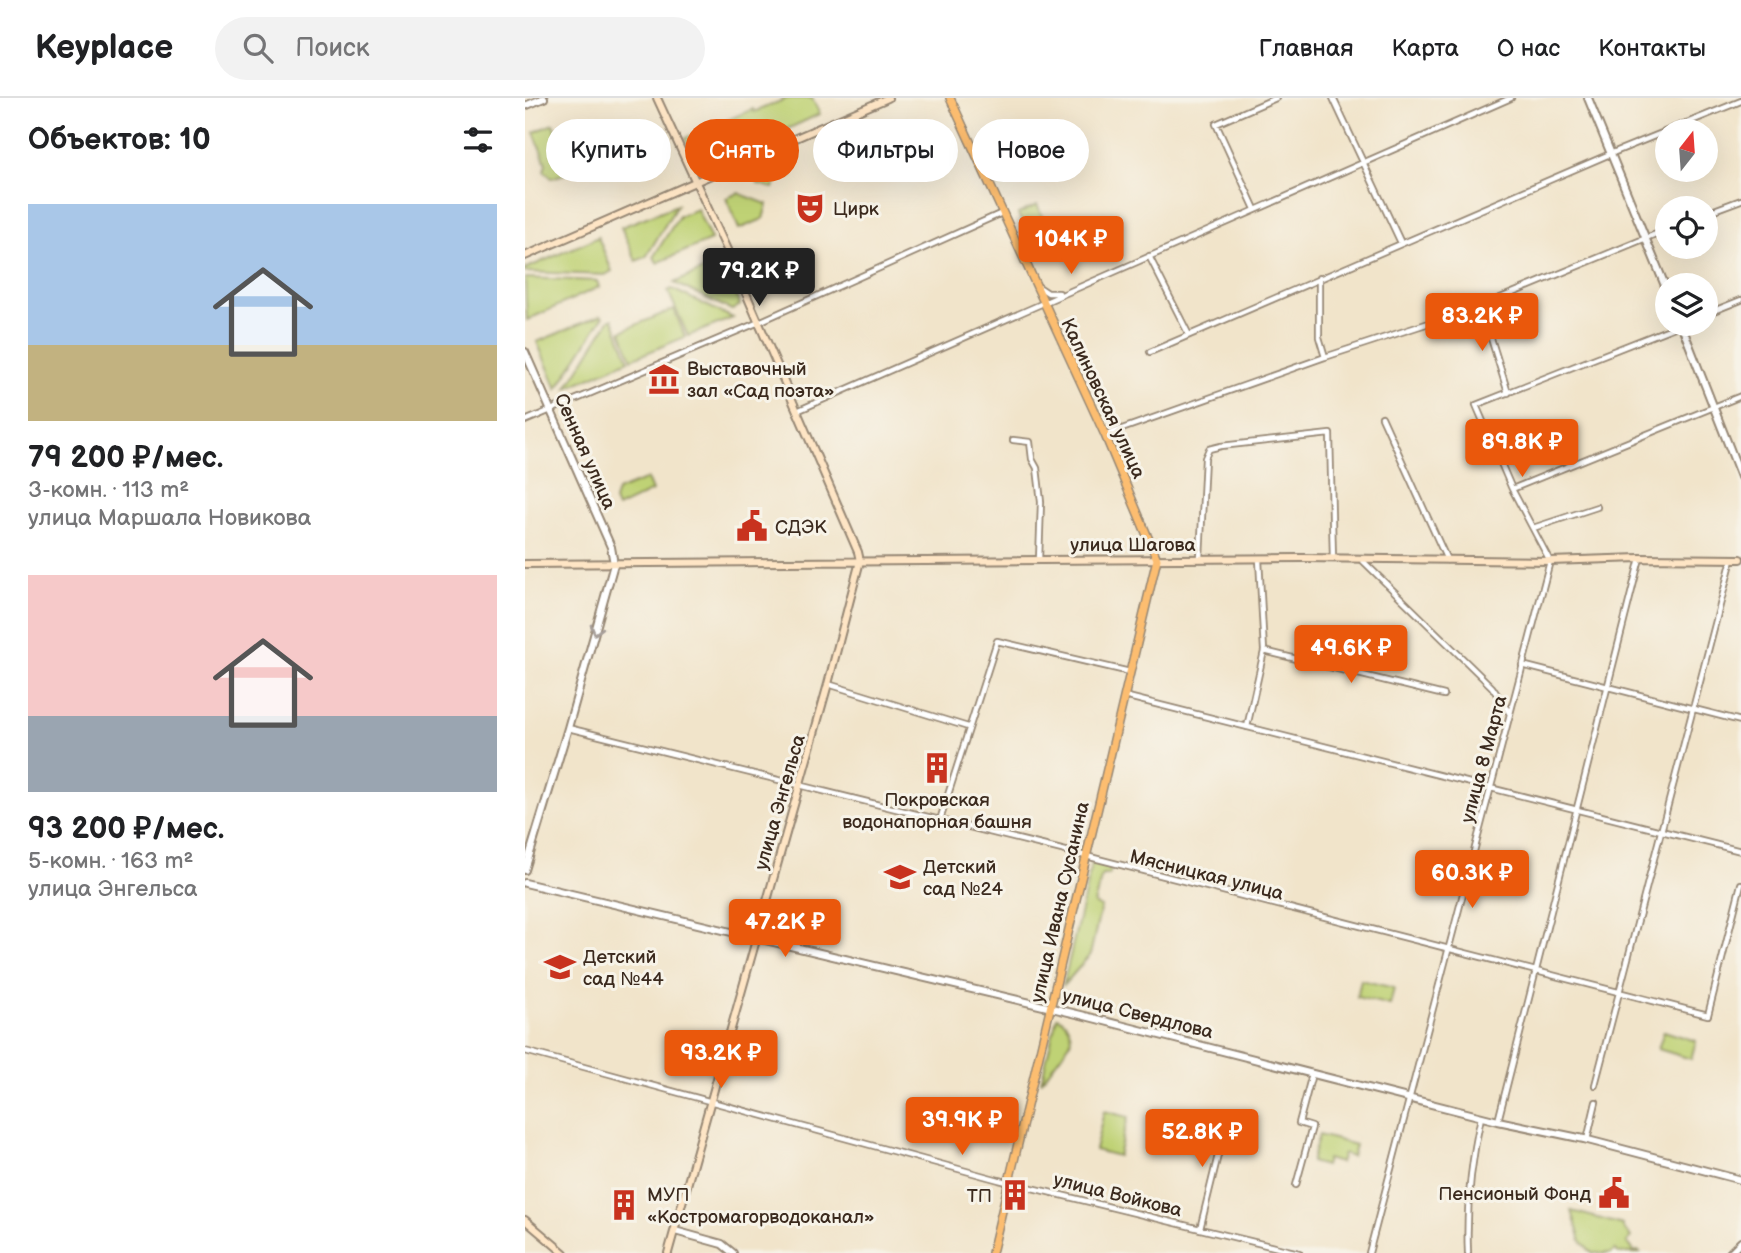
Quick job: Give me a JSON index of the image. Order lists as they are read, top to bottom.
{
  "streets": {
    "main road": [
      "Калиновская улица",
      "улица Шагова",
      "улица Энгельса",
      "улица Ивана Сусанина"
    ],
    "street": [
      "Сенная улица",
      "улица 8 Марта",
      "Мясницкая улица",
      "улица Свердлова",
      "улица Войкова"
    ]
  },
  "crossings": [
    ["Калиновская улица", "улица Шагова"],
    ["Калиновская улица", "улица Ивана Сусанина"],
    ["Сенная улица", "улица Шагова"],
    ["улица Шагова", "улица 8 Марта"],
    ["улица Шагова", "улица Энгельса"],
    ["улица Шагова", "улица Ивана Сусанина"],
    ["улица 8 Марта", "Мясницкая улица"],
    ["улица 8 Марта", "улица Свердлова"],
    ["улица Энгельса", "Мясницкая улица"],
    ["улица Энгельса", "улица Свердлова"],
    ["улица Энгельса", "улица Войкова"],
    ["Мясницкая улица", "улица Ивана Сусанина"],
    ["улица Ивана Сусанина", "улица Свердлова"],
    ["улица Ивана Сусанина", "улица Войкова"]
  ],
  "places": {
    "theatre": ["Цирк"],
    "museum": ["Выставочный зал «Сад поэта»"],
    "public building": ["СДЭК", "Пенсионый Фонд"],
    "building": ["Покровская водонапорная башня", "ТП", "МУП «Костромагорводоканал»"],
    "school or university": ["Детский сад №24", "Детский сад №44"]
  },
  "north": "top",
  "page": {
    "header": "Keyplace",
    "search": "Поиск",
    "nav": [
      "Главная",
      "Карта",
      "О нас",
      "Контакты"
    ],
    "heading": "Объектов: 10",
    "chip": [
      "Купить",
      "Снять",
      "Фильтры",
      "Новое"
    ],
    "list": [
      {
        "name": "79 200 ₽/мес.",
        "note": "3-комн. · 113 m² · улица Маршала Новикова"
      },
      {
        "name": "93 200 ₽/мес.",
        "note": "5-комн. · 163 m² · улица Энгельса"
      }
    ],
    "price": [
      "104K ₽",
      "79.2K ₽",
      "83.2K ₽",
      "89.8K ₽",
      "49.6K ₽",
      "60.3K ₽",
      "47.2K ₽",
      "93.2K ₽",
      "39.9K ₽",
      "52.8K ₽"
    ]
  }
}
